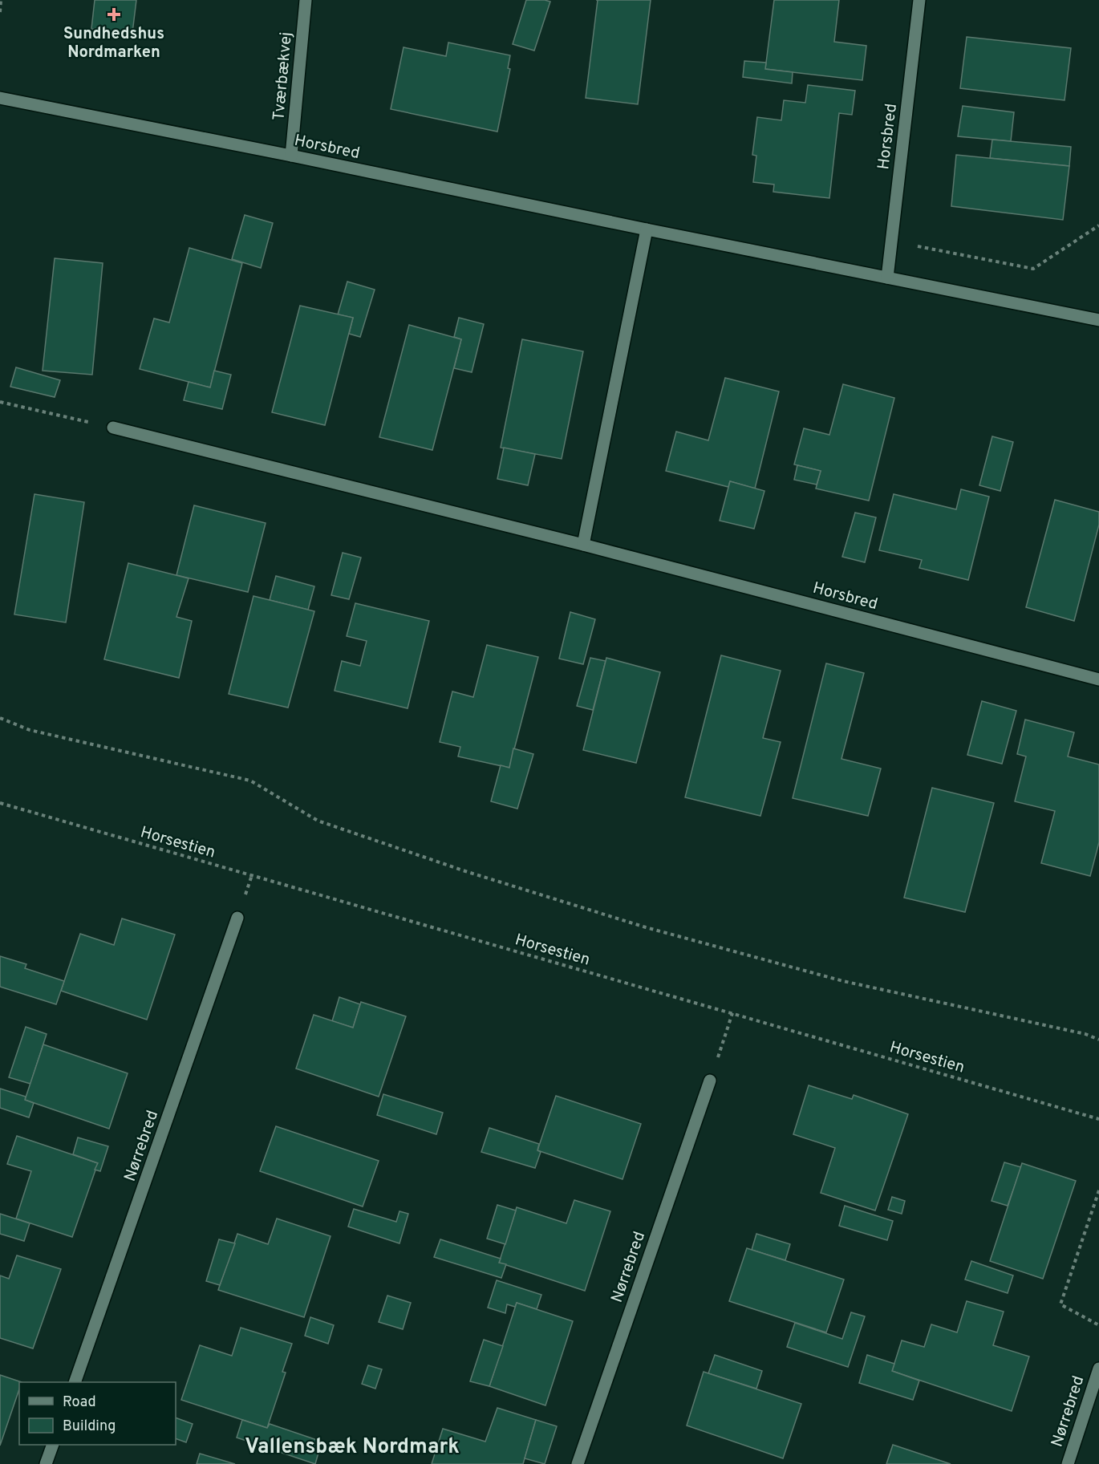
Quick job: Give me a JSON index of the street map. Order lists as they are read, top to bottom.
{
  "streets": {
    "street": ["Tværbækvej", "Horsbred", "Nørrebred"],
    "path": ["Horsestien"]
  },
  "crossings": [
    ["Tværbækvej", "Horsbred"]
  ],
  "districts": ["Vallensbæk Nordmark"],
  "places": {
    "health": ["Sundhedshus Nordmarken"]
  },
  "legend": ["Road", "Building"]
}
